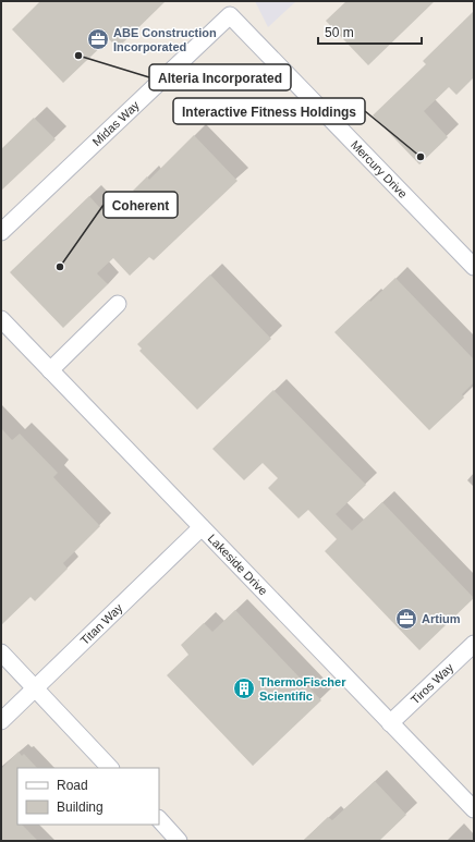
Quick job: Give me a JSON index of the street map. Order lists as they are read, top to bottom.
{
  "streets": {
    "street": [
      "Midas Way",
      "Mercury Drive",
      "Lakeside Drive",
      "Titan Way",
      "Tiros Way"
    ]
  },
  "crossings": [
    ["Midas Way", "Mercury Drive"],
    ["Lakeside Drive", "Titan Way"],
    ["Lakeside Drive", "Tiros Way"]
  ],
  "places": {
    "office": ["ABE Construction Incorporated", "Artium"],
    "other": ["Alteria Incorporated", "Interactive Fitness Holdings", "Coherent"],
    "building": ["ThermoFischer Scientific"]
  },
  "legend": ["Road", "Building"],
  "scale_bar": "50 m"
}
